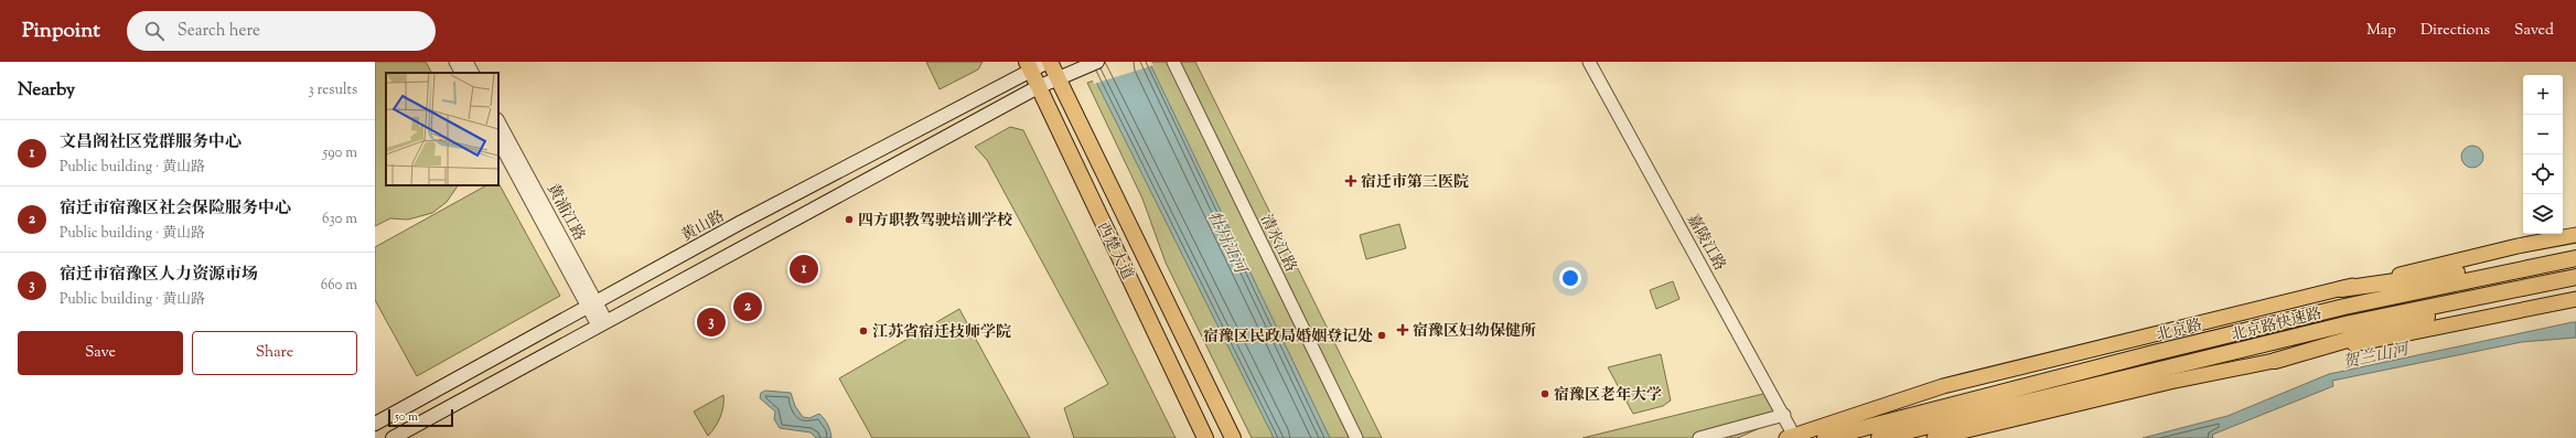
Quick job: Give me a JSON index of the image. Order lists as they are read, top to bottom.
{
  "streets": {
    "highway": ["西楚大道", "北京路快速路"],
    "main road": ["黄山路", "北京路"],
    "street": ["黄浦江路", "嘉陵江路", "清水江路"]
  },
  "crossings": [
    ["黄浦江路", "黄山路"],
    ["黄山路", "西楚大道"],
    ["嘉陵江路", "北京路"]
  ],
  "water": ["牡丹江河", "贺兰山河"],
  "places": {
    "health": ["宿迁市第三医院", "宿豫区妇幼保健所"],
    "other": [
      "四方职教驾驶培训学校",
      "江苏省宿迁技师学院",
      "宿豫区民政局婚姻登记处",
      "宿豫区老年大学"
    ]
  },
  "scale_bar": "50 m",
  "page": {
    "header": "Pinpoint",
    "search": "Search here",
    "nav": ["Map", "Directions", "Saved"],
    "heading": ["Nearby", "3 results"],
    "map_buttons": ["+", "−"],
    "list": [
      {
        "mark": "1",
        "name": "文昌阁社区党群服务中心",
        "note": "Public building · 黄山路",
        "value": "590 m"
      },
      {
        "mark": "2",
        "name": "宿迁市宿豫区社会保险服务中心",
        "note": "Public building · 黄山路",
        "value": "630 m"
      },
      {
        "mark": "3",
        "name": "宿迁市宿豫区人力资源市场",
        "note": "Public building · 黄山路",
        "value": "660 m"
      }
    ],
    "pins": ["1", "2", "3"],
    "buttons": ["Save", "Share"],
    "scale": "50 m"
  }
}
